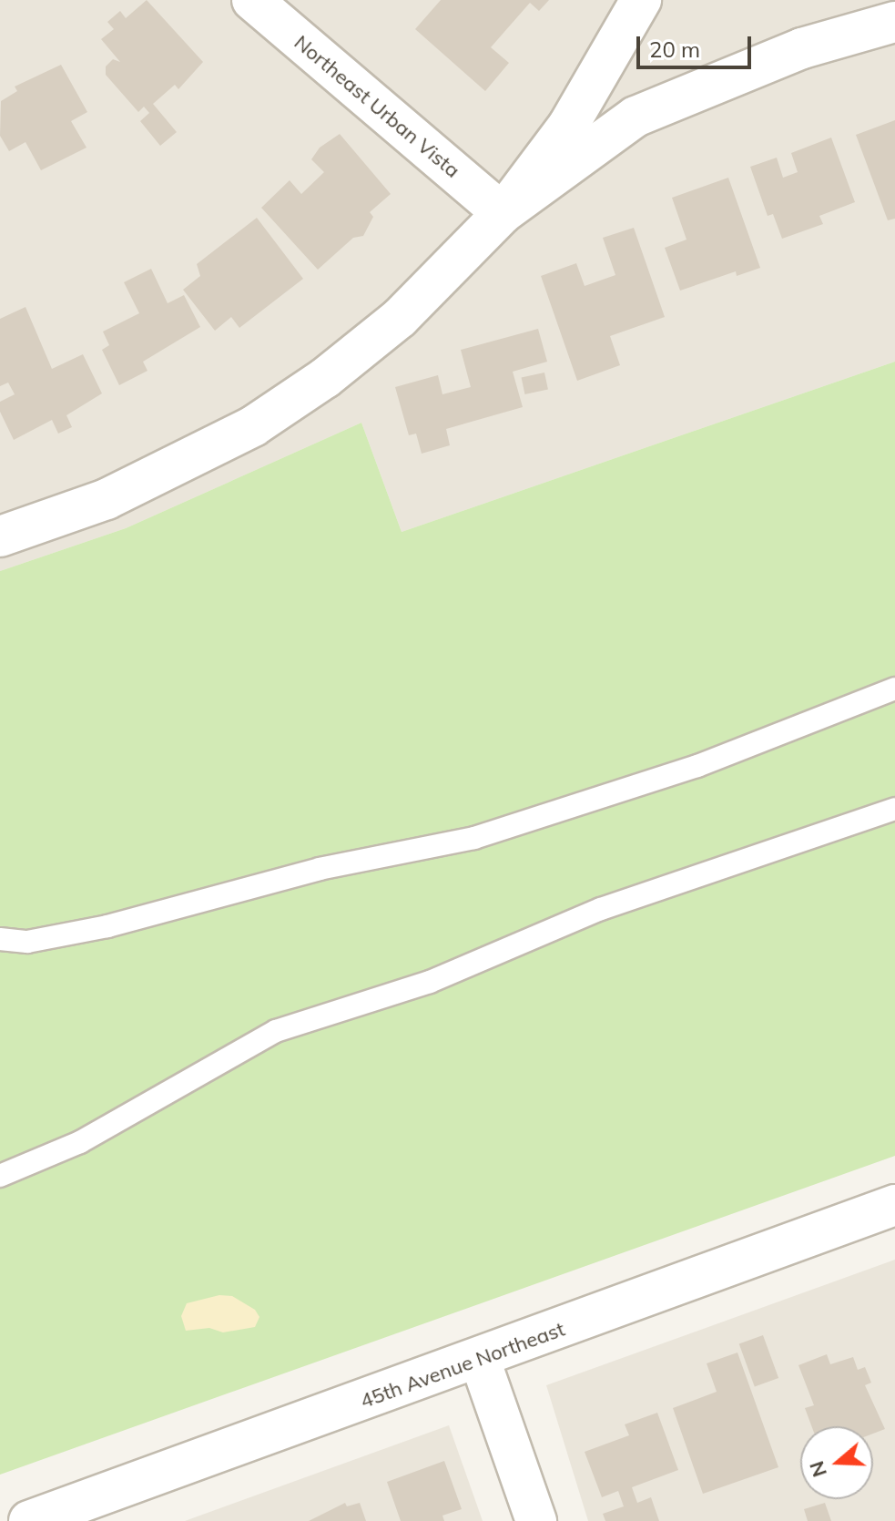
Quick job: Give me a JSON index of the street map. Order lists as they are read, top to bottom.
{
  "streets": {
    "street": ["Northeast Urban Vista", "45th Avenue Northeast"]
  },
  "scale_bar": "20 m",
  "north": "left"
}
